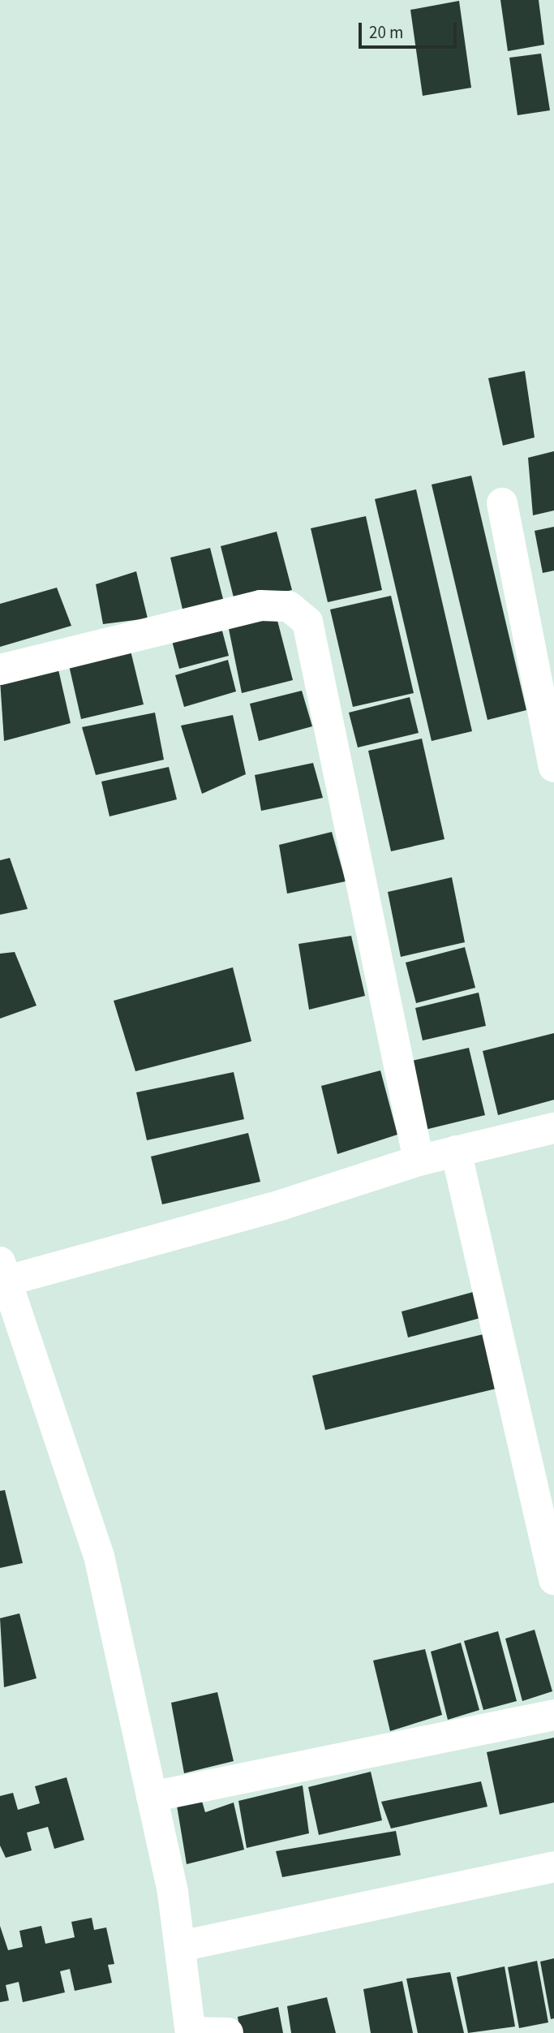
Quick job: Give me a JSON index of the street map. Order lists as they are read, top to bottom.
{
  "scale_bar": "20 m"
}
